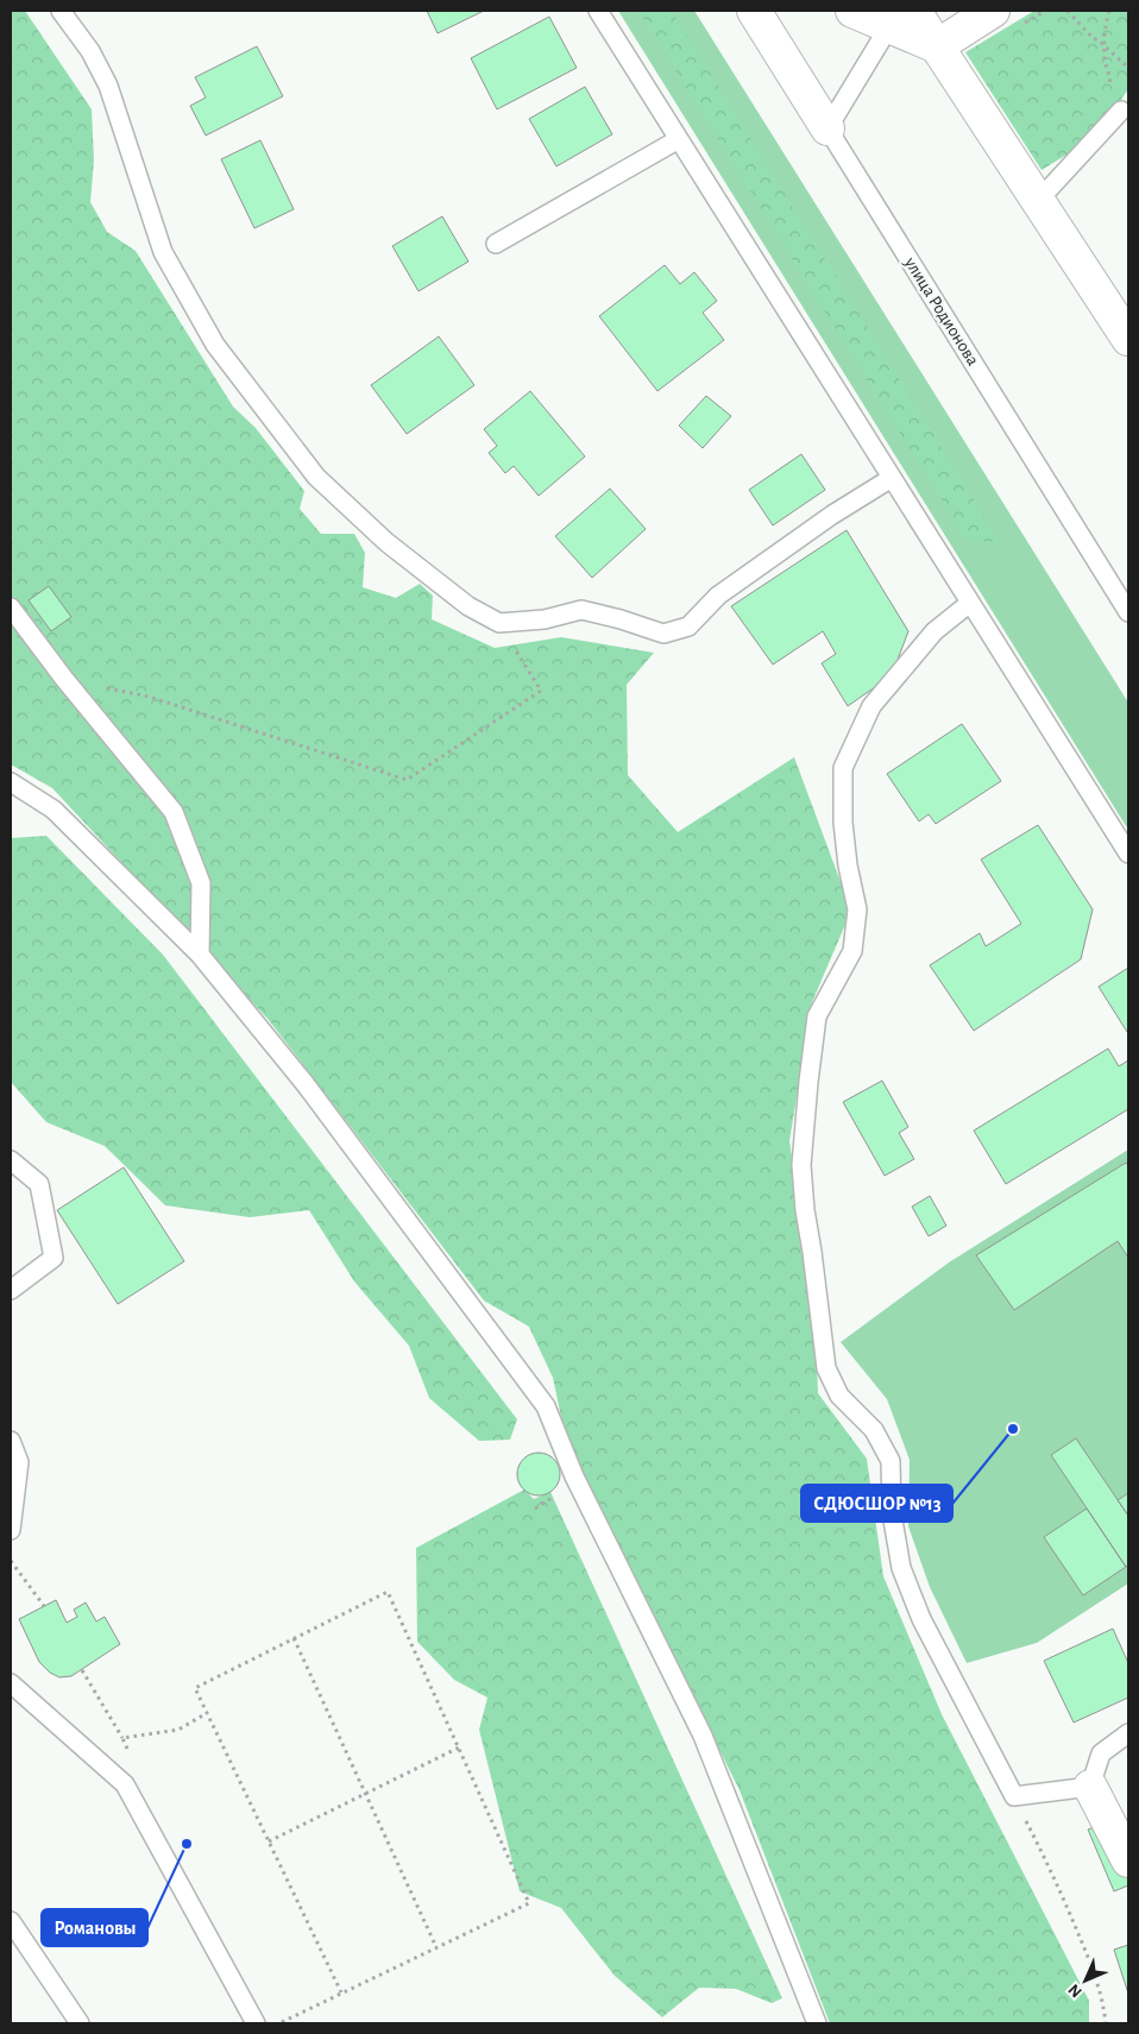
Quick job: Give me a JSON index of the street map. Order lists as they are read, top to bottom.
{
  "streets": {
    "main road": ["улица Родионова"]
  },
  "places": ["СДЮСШОР №13", "Романовы"],
  "north": "bottom left"
}
